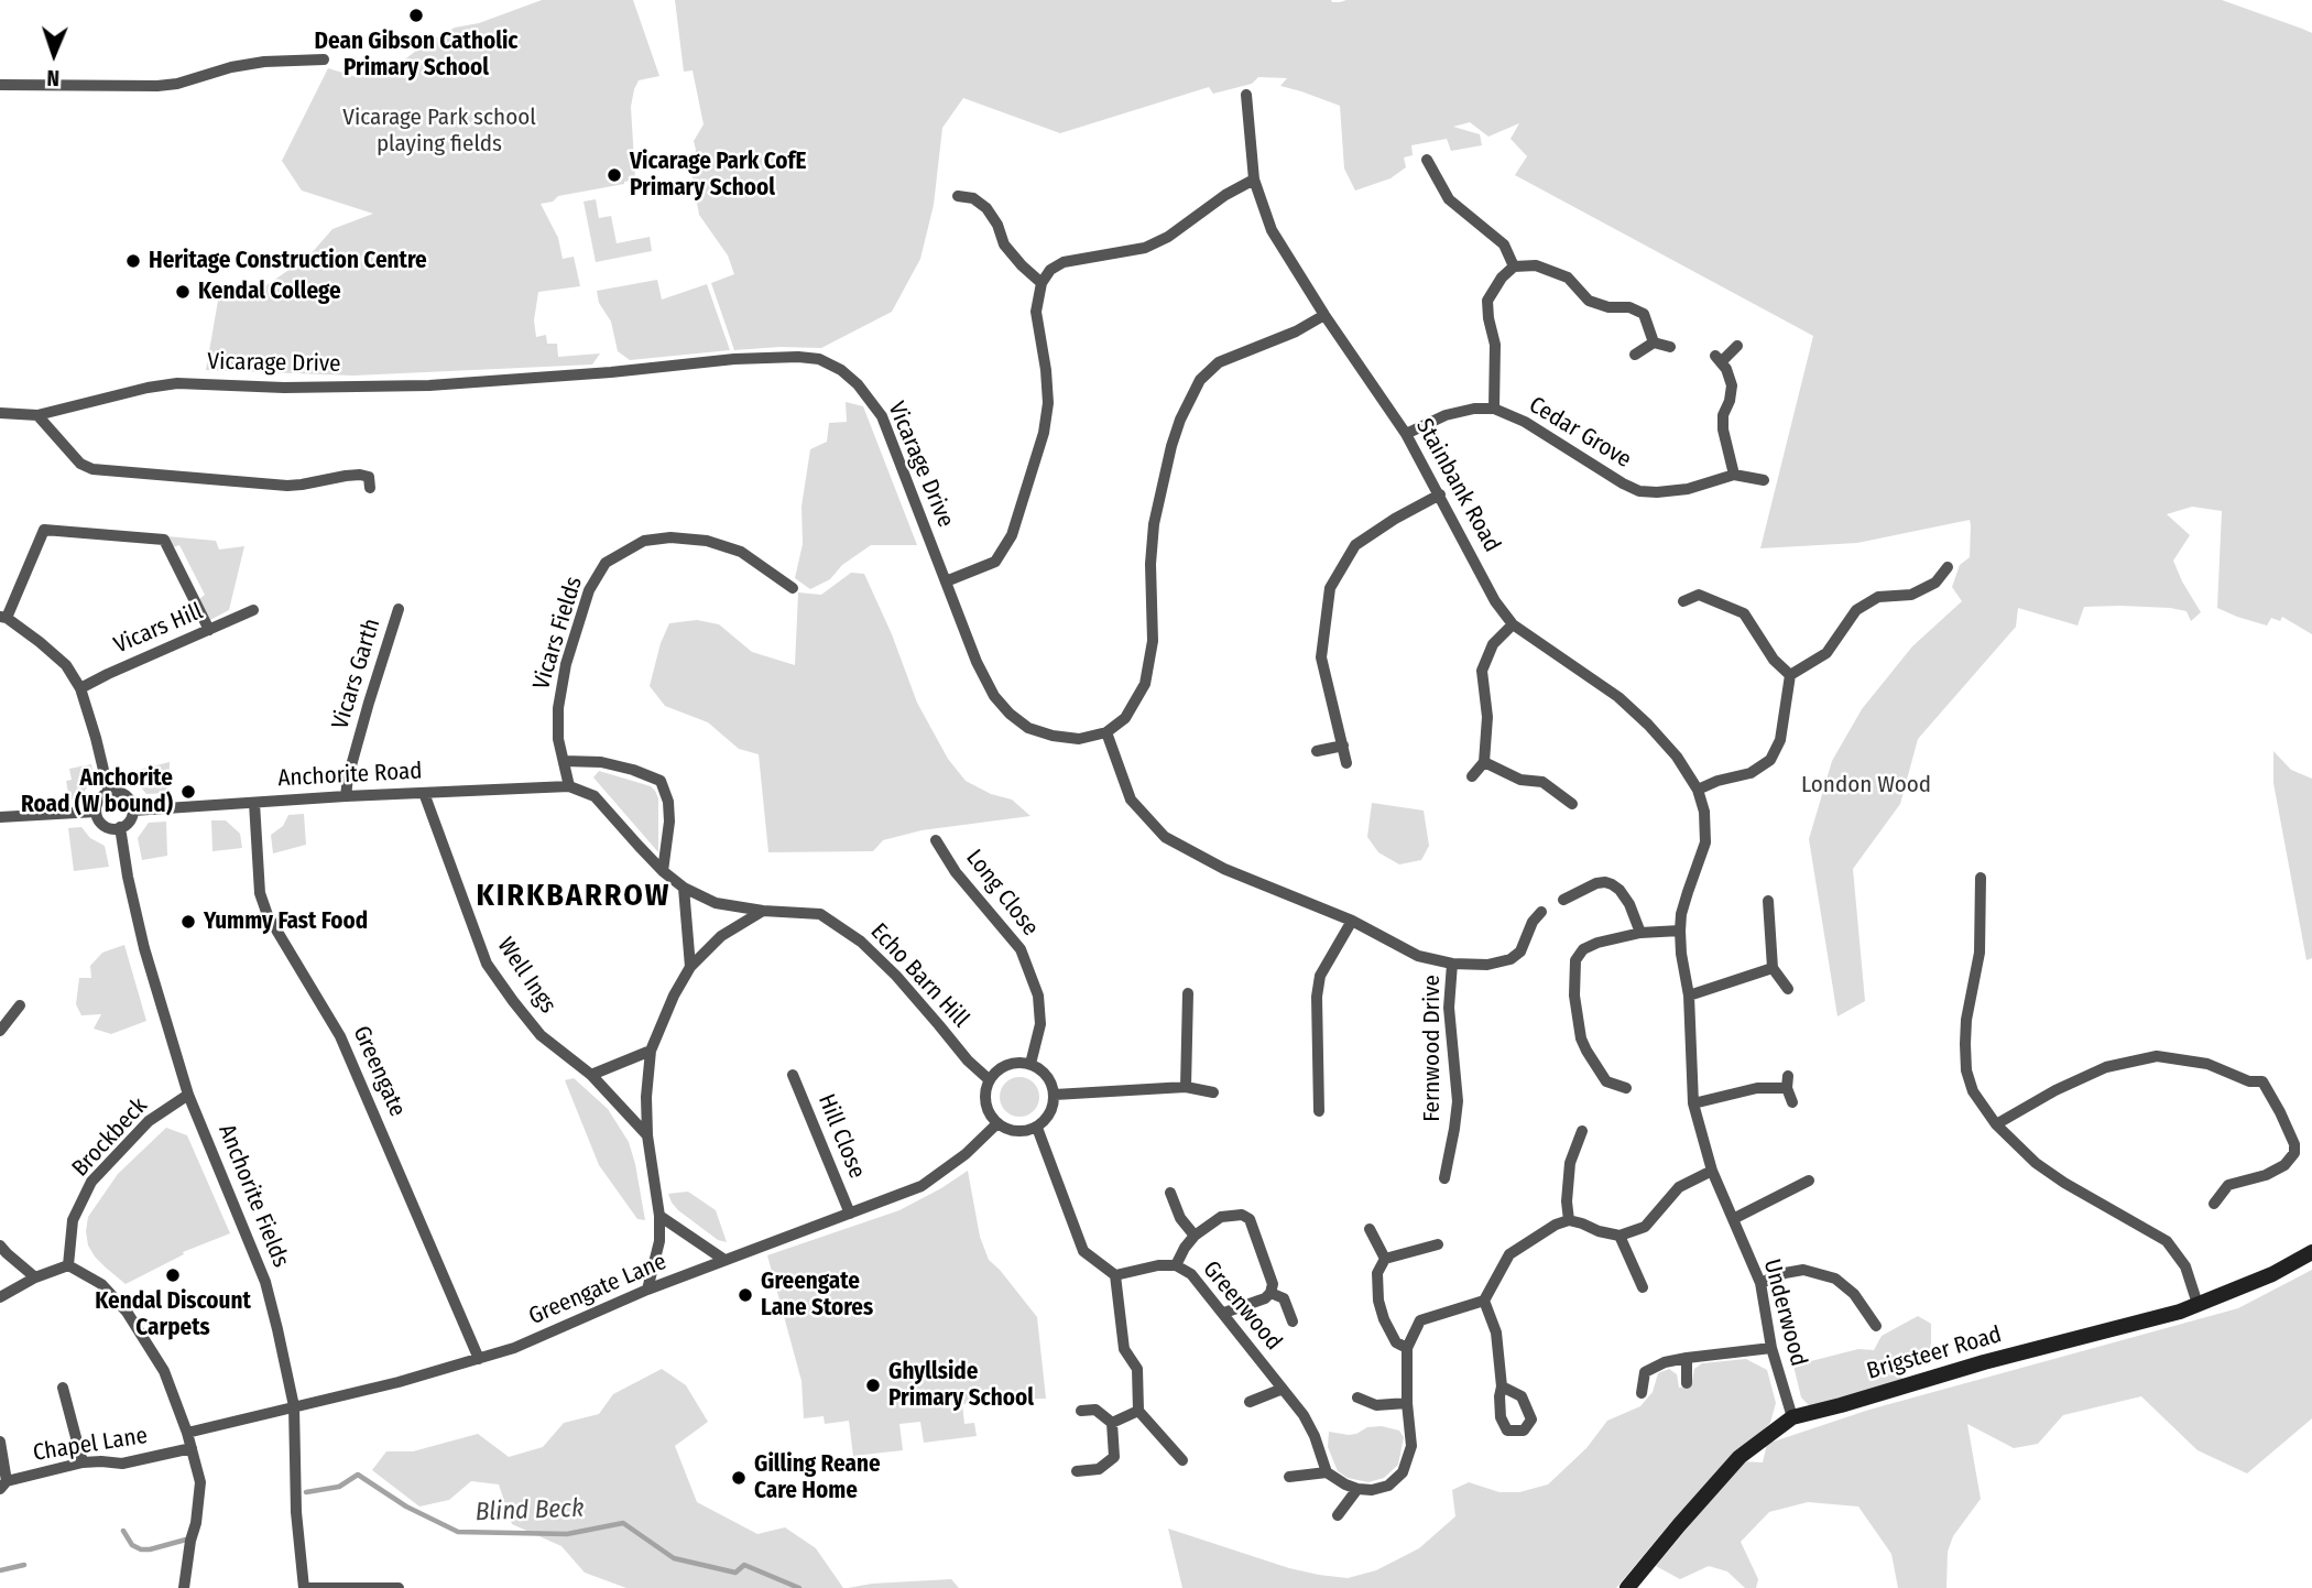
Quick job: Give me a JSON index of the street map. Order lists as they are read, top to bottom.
{
  "streets": {
    "street": [
      "Vicarage Drive",
      "Cedar Grove",
      "Stainbank Road",
      "Vicars Hill",
      "Vicars Fields",
      "Vicars Garth",
      "Anchorite Road",
      "Long Close",
      "Well Ings",
      "Echo Barn Hill",
      "Fernwood Drive",
      "Greengate",
      "Hill Close",
      "Brockbeck",
      "Anchorite Fields",
      "Greengate Lane",
      "Greenwood",
      "Underwood",
      "Brigsteer Road",
      "Chapel Lane"
    ]
  },
  "crossings": [
    ["Cedar Grove", "Stainbank Road"],
    ["Stainbank Road", "Underwood"],
    ["Vicars Fields", "Anchorite Road"],
    ["Vicars Fields", "Echo Barn Hill"],
    ["Vicars Garth", "Anchorite Road"],
    ["Anchorite Road", "Well Ings"],
    ["Anchorite Road", "Echo Barn Hill"],
    ["Anchorite Road", "Greengate"],
    ["Anchorite Road", "Anchorite Fields"],
    ["Long Close", "Echo Barn Hill"],
    ["Long Close", "Greengate Lane"],
    ["Echo Barn Hill", "Greengate Lane"],
    ["Greengate", "Greengate Lane"],
    ["Hill Close", "Greengate Lane"],
    ["Brockbeck", "Anchorite Fields"],
    ["Anchorite Fields", "Greengate Lane"],
    ["Underwood", "Brigsteer Road"]
  ],
  "districts": ["KIRKBARROW"],
  "water": ["Blind Beck"],
  "parks": ["Vicarage Park school playing fields", "London Wood"],
  "places": [
    "Dean Gibson Catholic Primary School",
    "Vicarage Park CofE Primary School",
    "Heritage Construction Centre",
    "Kendal College",
    "Anchorite Road (W bound)",
    "Yummy Fast Food",
    "Kendal Discount Carpets",
    "Greengate Lane Stores",
    "Ghyllside Primary School",
    "Gilling Reane Care Home"
  ],
  "north": "bottom"
}
